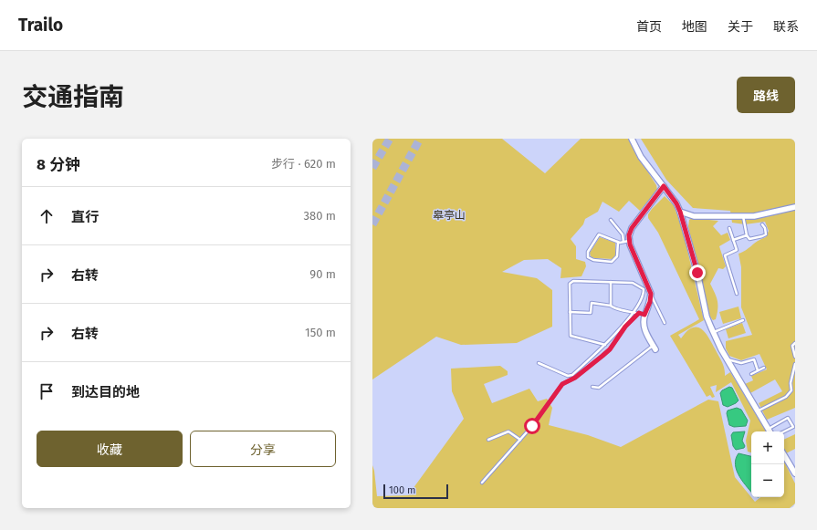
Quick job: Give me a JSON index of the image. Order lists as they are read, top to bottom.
{
  "parks": ["皋亭山"],
  "scale_bar": "100 m",
  "page": {
    "header": "Trailo",
    "nav": [
      "首页",
      "地图",
      "关于",
      "联系"
    ],
    "title": "交通指南",
    "buttons": [
      "路线",
      ["收藏", "分享"]
    ],
    "heading": ["8 分钟", "步行 · 620 m"],
    "list": [
      ["直行", "380 m"],
      ["右转", "90 m"],
      ["右转", "150 m"],
      "到达目的地"
    ],
    "map_buttons": ["+", "−"],
    "scale": "100 m"
  }
}
